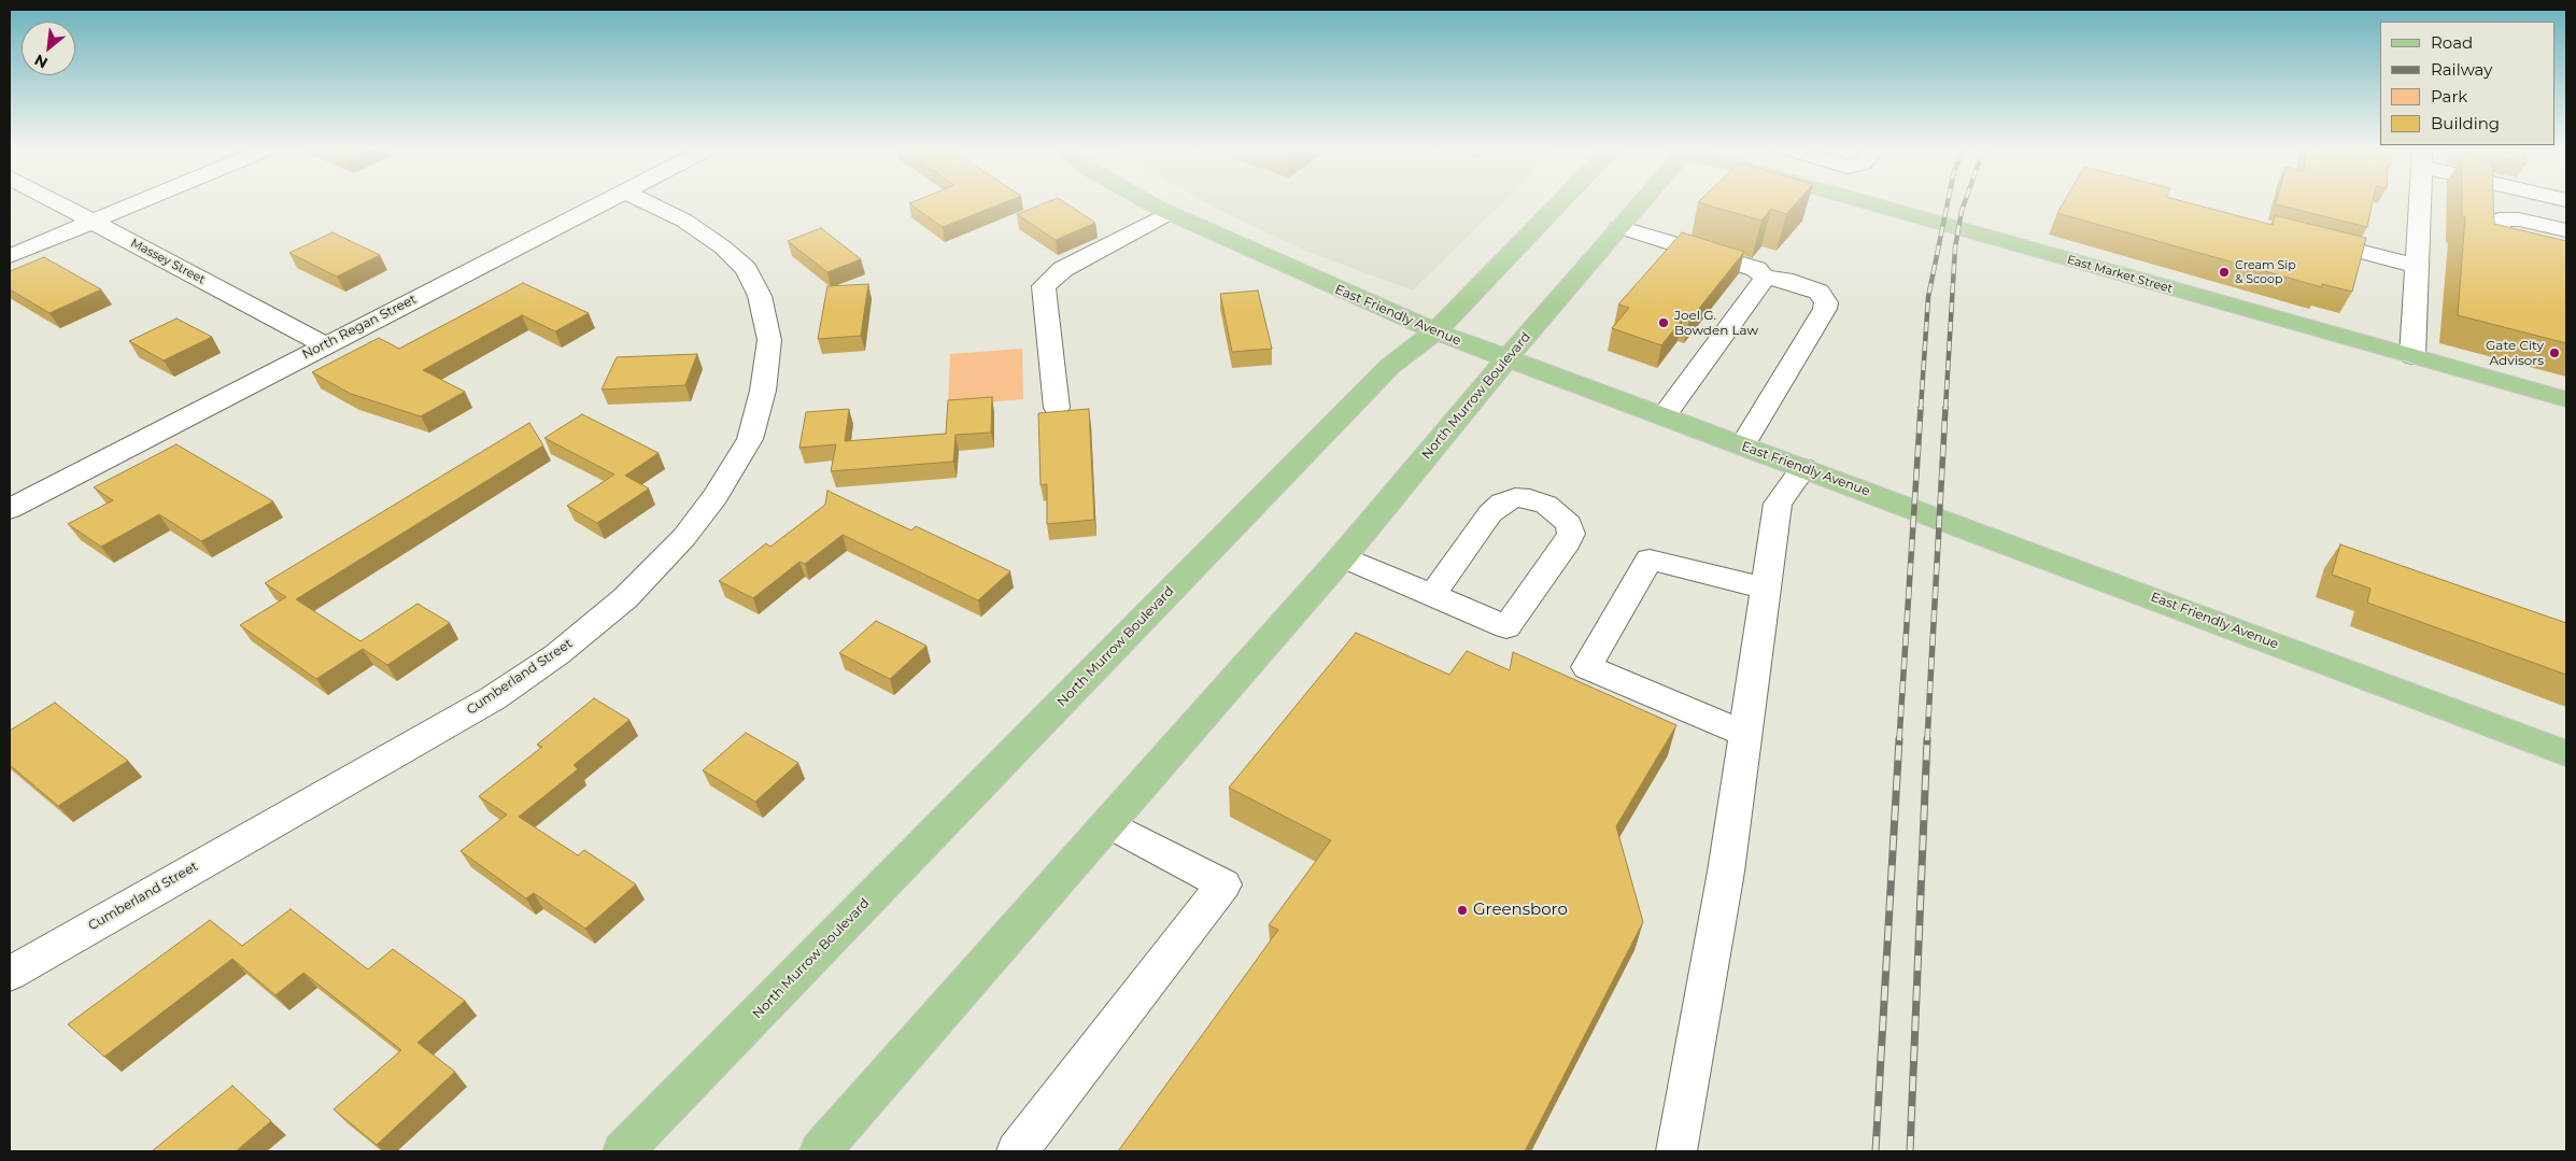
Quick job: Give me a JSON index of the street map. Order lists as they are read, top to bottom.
{
  "streets": {
    "main road": ["East Market Street", "East Friendly Avenue", "North Murrow Boulevard"],
    "street": ["Massey Street", "North Regan Street", "Cumberland Street"]
  },
  "crossings": [
    ["Massey Street", "North Regan Street"],
    ["East Friendly Avenue", "North Murrow Boulevard"]
  ],
  "places": [
    "Cream Sip & Scoop",
    "Joel G. Bowden Law",
    "Gate City Advisors",
    "Greensboro"
  ],
  "legend": [
    "Road",
    "Railway",
    "Park",
    "Building"
  ],
  "north": "bottom left"
}
